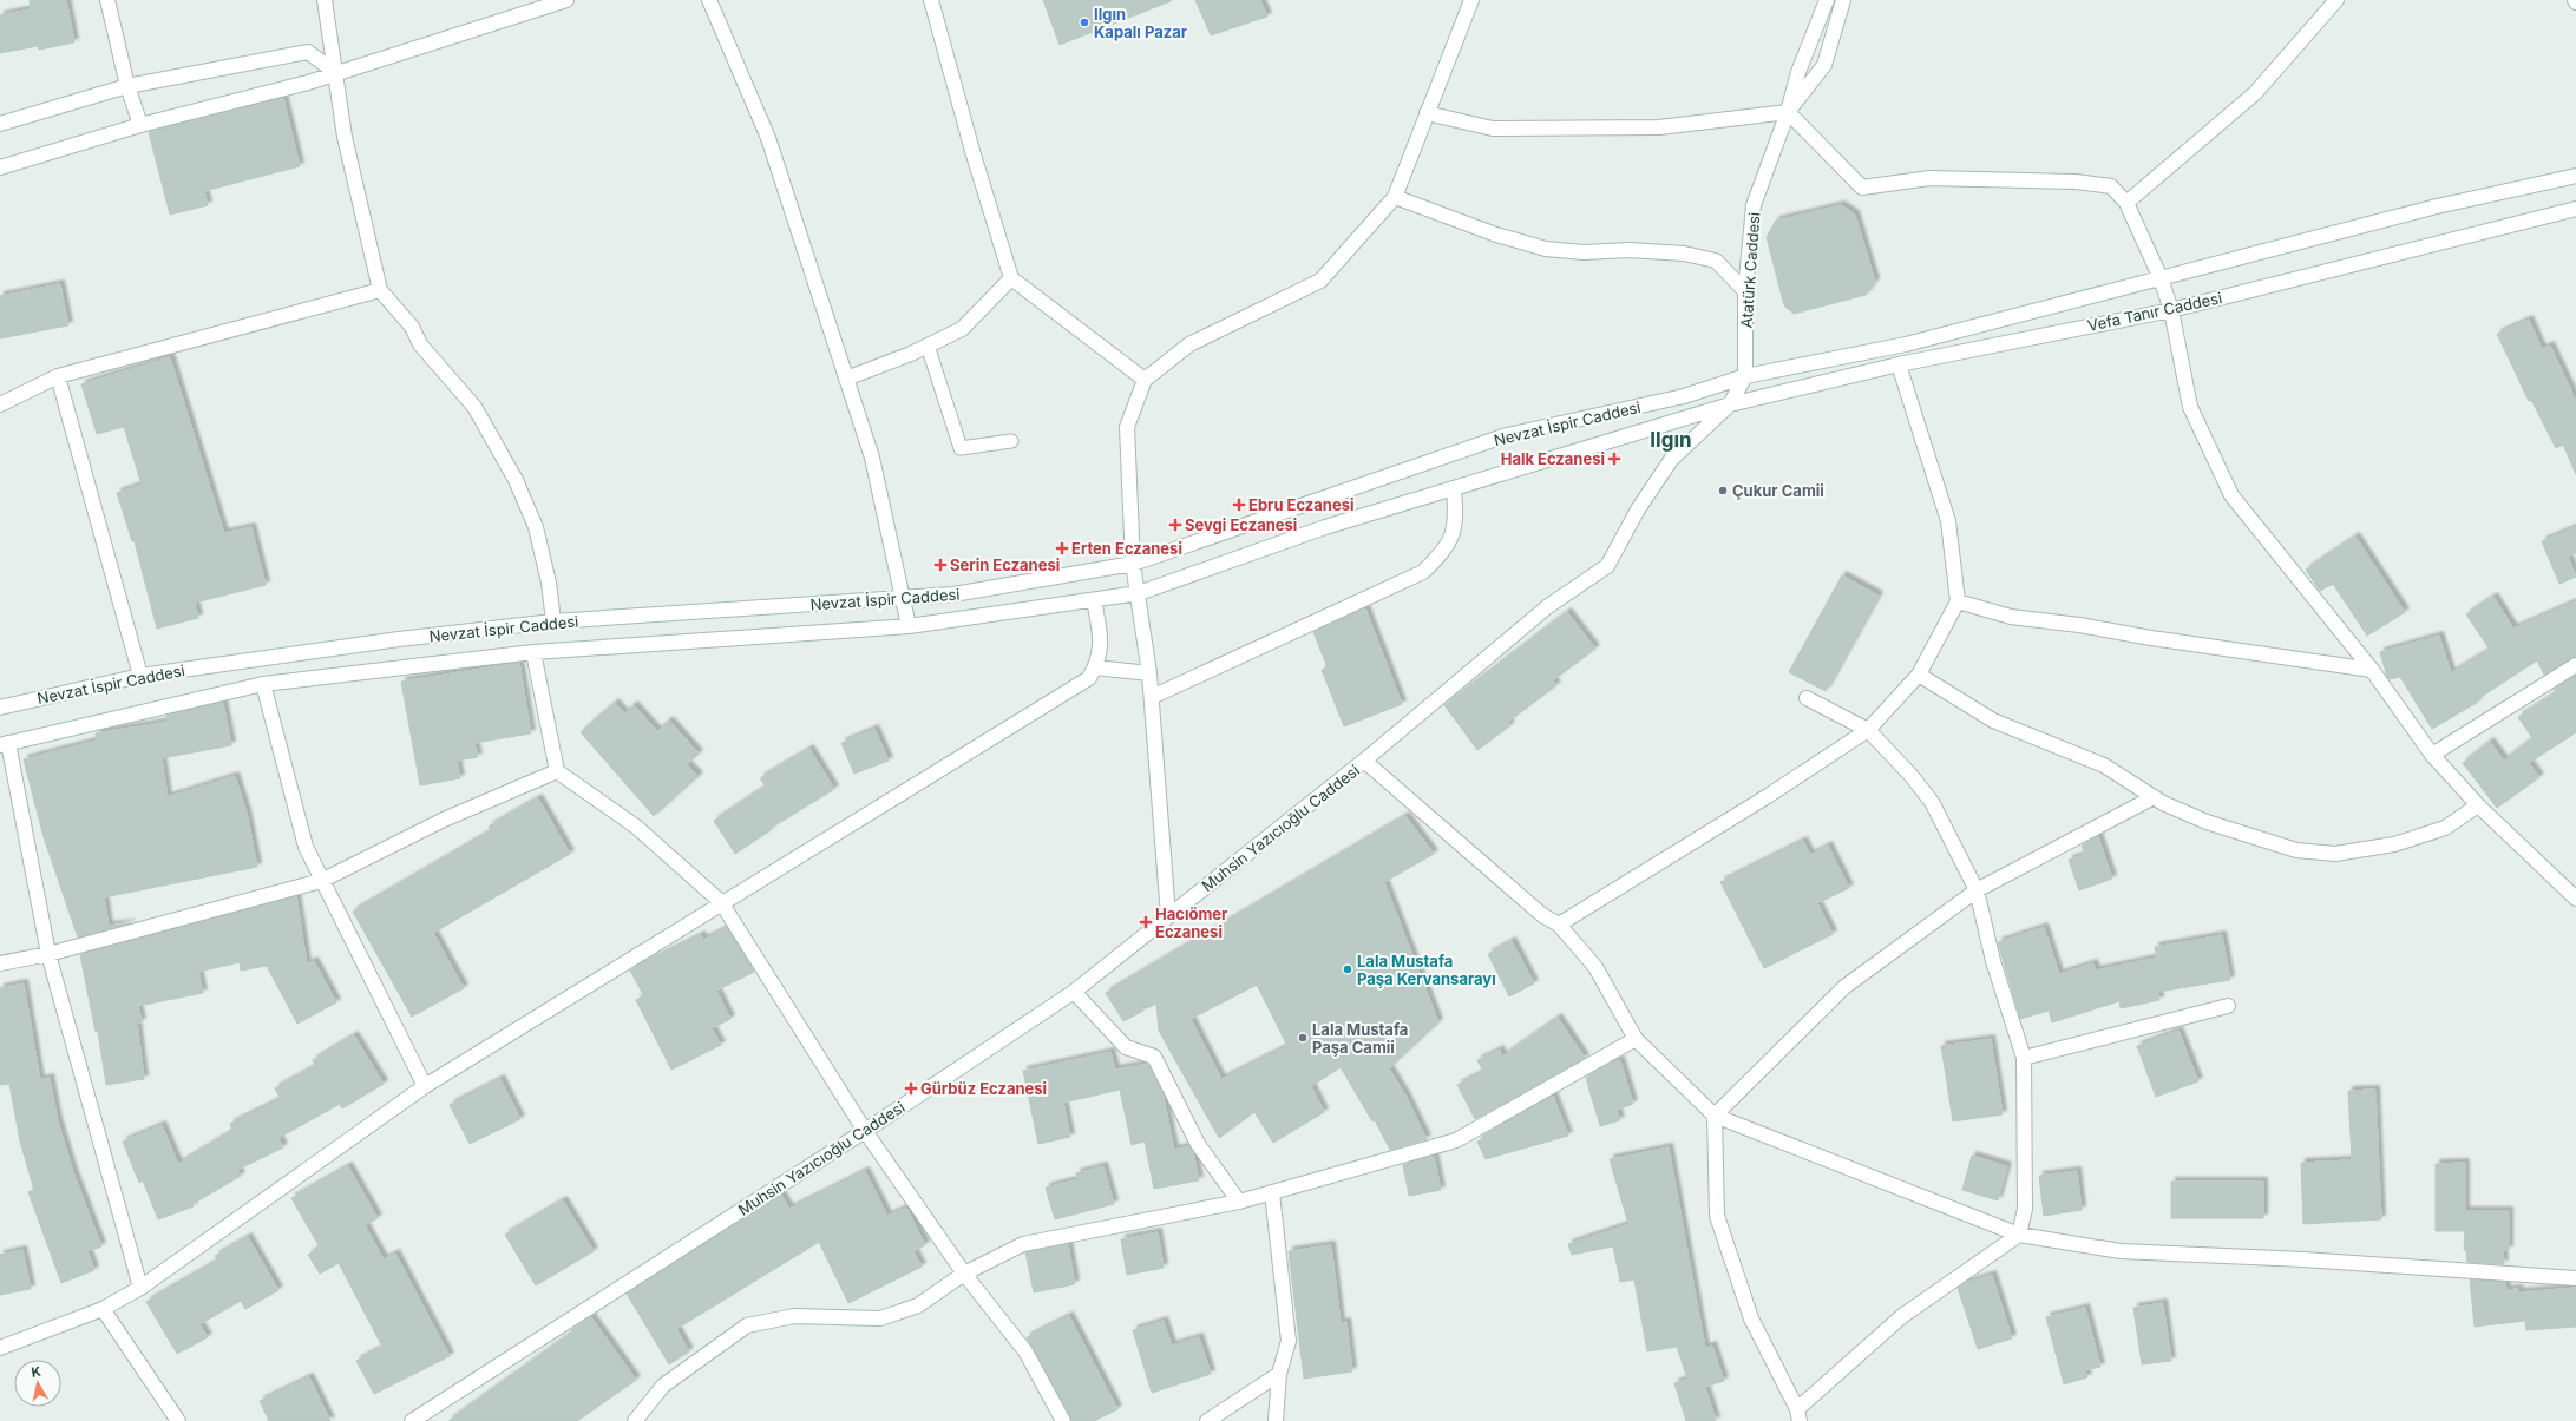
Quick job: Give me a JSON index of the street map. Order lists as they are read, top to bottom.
{
  "streets": {
    "street": [
      "Atatürk Caddesi",
      "Vefa Tanır Caddesi",
      "Nevzat İspir Caddesi",
      "Muhsin Yazıcıoğlu Caddesi"
    ]
  },
  "crossings": [
    ["Atatürk Caddesi", "Vefa Tanır Caddesi"],
    ["Atatürk Caddesi", "Nevzat İspir Caddesi"],
    ["Atatürk Caddesi", "Muhsin Yazıcıoğlu Caddesi"],
    ["Vefa Tanır Caddesi", "Nevzat İspir Caddesi"],
    ["Vefa Tanır Caddesi", "Muhsin Yazıcıoğlu Caddesi"],
    ["Nevzat İspir Caddesi", "Muhsin Yazıcıoğlu Caddesi"]
  ],
  "districts": ["Ilgın"],
  "places": {
    "other": [
      "Ilgın Kapalı Pazar",
      "Çukur Camii",
      "Lala Mustafa Paşa Kervansarayı",
      "Lala Mustafa Paşa Camii"
    ],
    "health": [
      "Halk Eczanesi",
      "Ebru Eczanesi",
      "Sevgi Eczanesi",
      "Erten Eczanesi",
      "Serin Eczanesi",
      "Hacıömer Eczanesi",
      "Gürbüz Eczanesi"
    ]
  },
  "north": "top"
}
